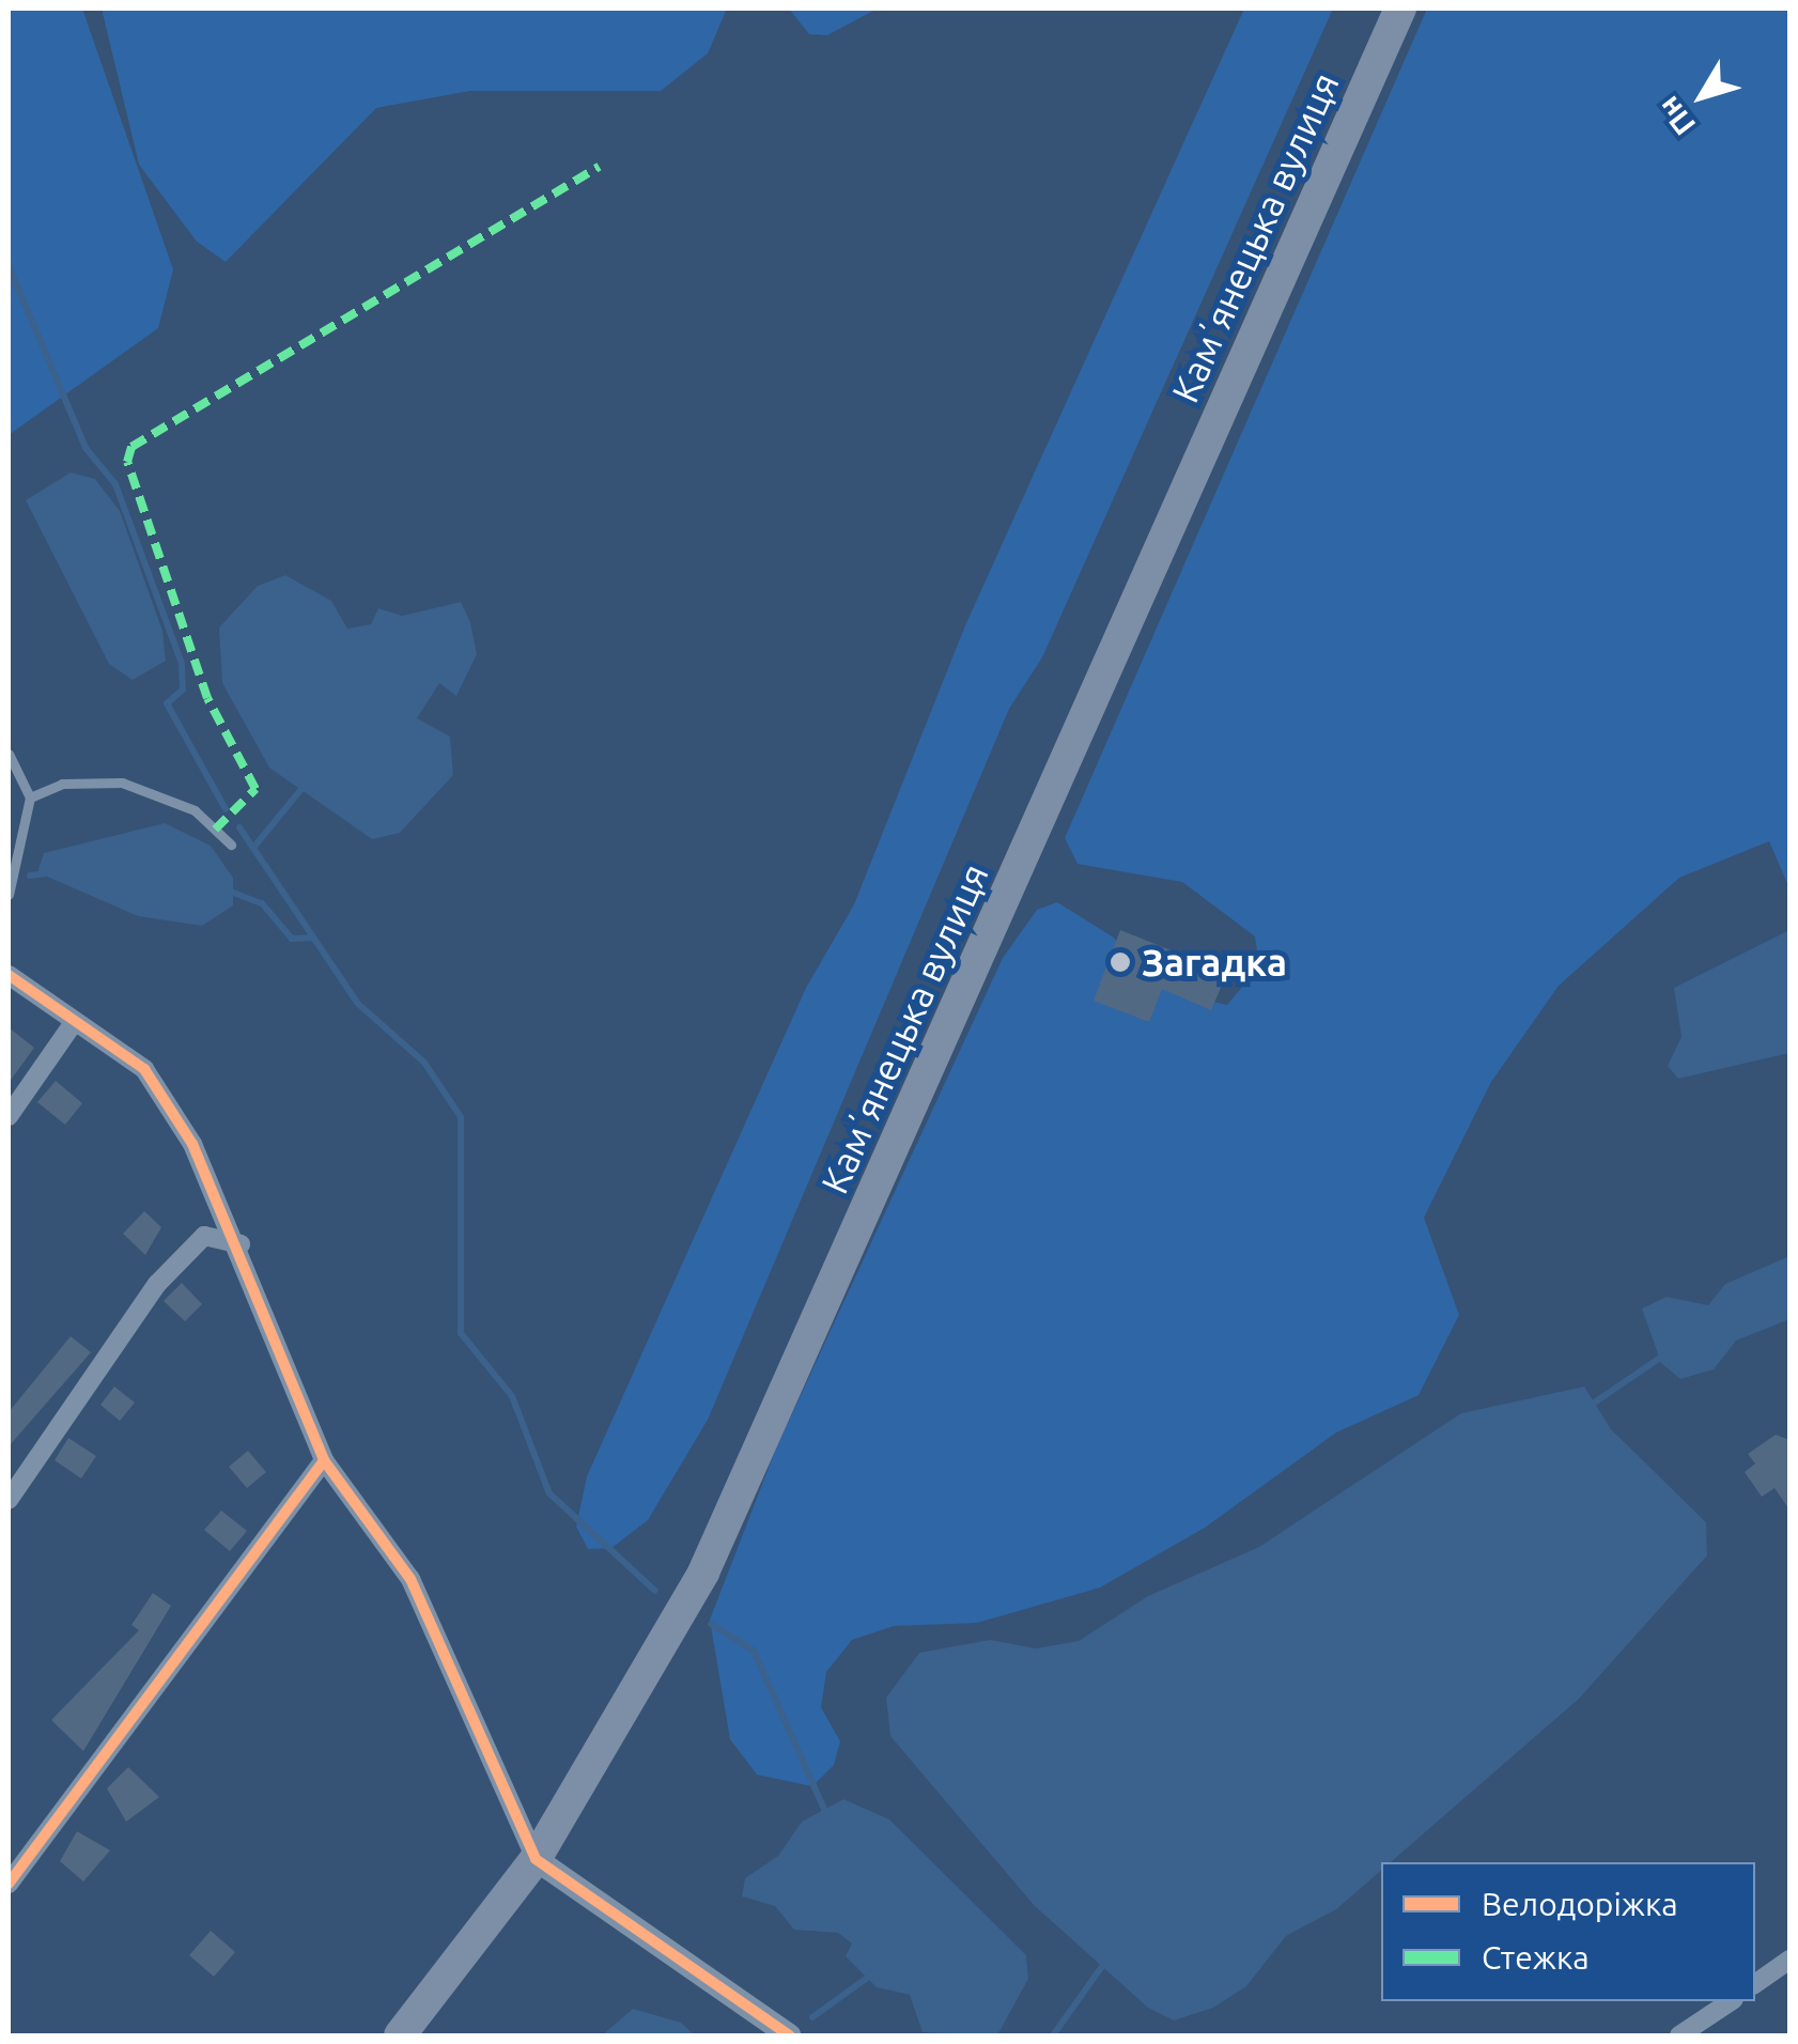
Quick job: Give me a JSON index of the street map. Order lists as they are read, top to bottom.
{
  "streets": {
    "main road": ["Камʼянецька вулиця"]
  },
  "places": ["Загадка"],
  "legend": ["Велодоріжка", "Стежка"],
  "north": "bottom left"
}
